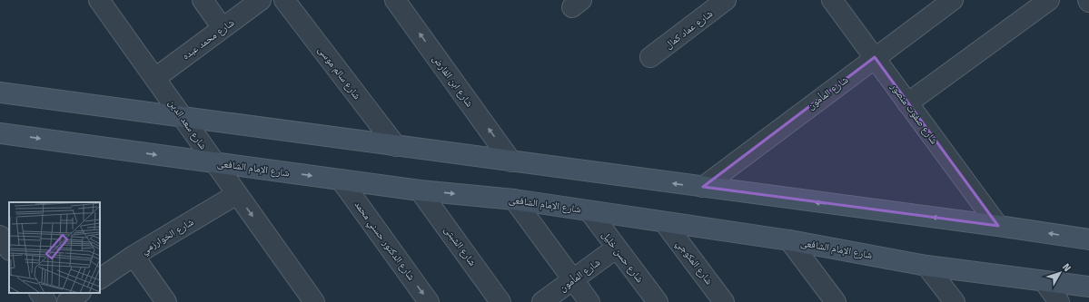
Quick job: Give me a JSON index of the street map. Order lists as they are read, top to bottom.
{
  "streets": {
    "main road": ["شارع الإمام الشافعى"],
    "street": [
      "شارع عماد كمال",
      "شارع محمد عبده",
      "شارع سالم موسى",
      "شارع ابن الفارض",
      "شارع المأمون",
      "شارع صفوت منصور",
      "شارع سعد الدين",
      "شارع الخوارزمي",
      "شارع الدكتور حسني محمد",
      "شارع الشبتى",
      "شارع حسن خليل",
      "شارع المكوجي"
    ]
  },
  "crossings": [
    ["شارع محمد عبده", "شارع سعد الدين"],
    ["شارع المأمون", "شارع صفوت منصور"],
    ["شارع المأمون", "شارع حسن خليل"],
    ["شارع سعد الدين", "شارع الإمام الشافعى"],
    ["شارع سعد الدين", "شارع الخوارزمي"],
    ["شارع الإمام الشافعى", "شارع الدكتور حسني محمد"],
    ["شارع الإمام الشافعى", "شارع الشبتى"],
    ["شارع الإمام الشافعى", "شارع حسن خليل"],
    ["شارع الإمام الشافعى", "شارع المكوجي"]
  ],
  "one_way": ["شارع ابن الفارض", "شارع الدكتور حسني محمد"],
  "north": "top right"
}
